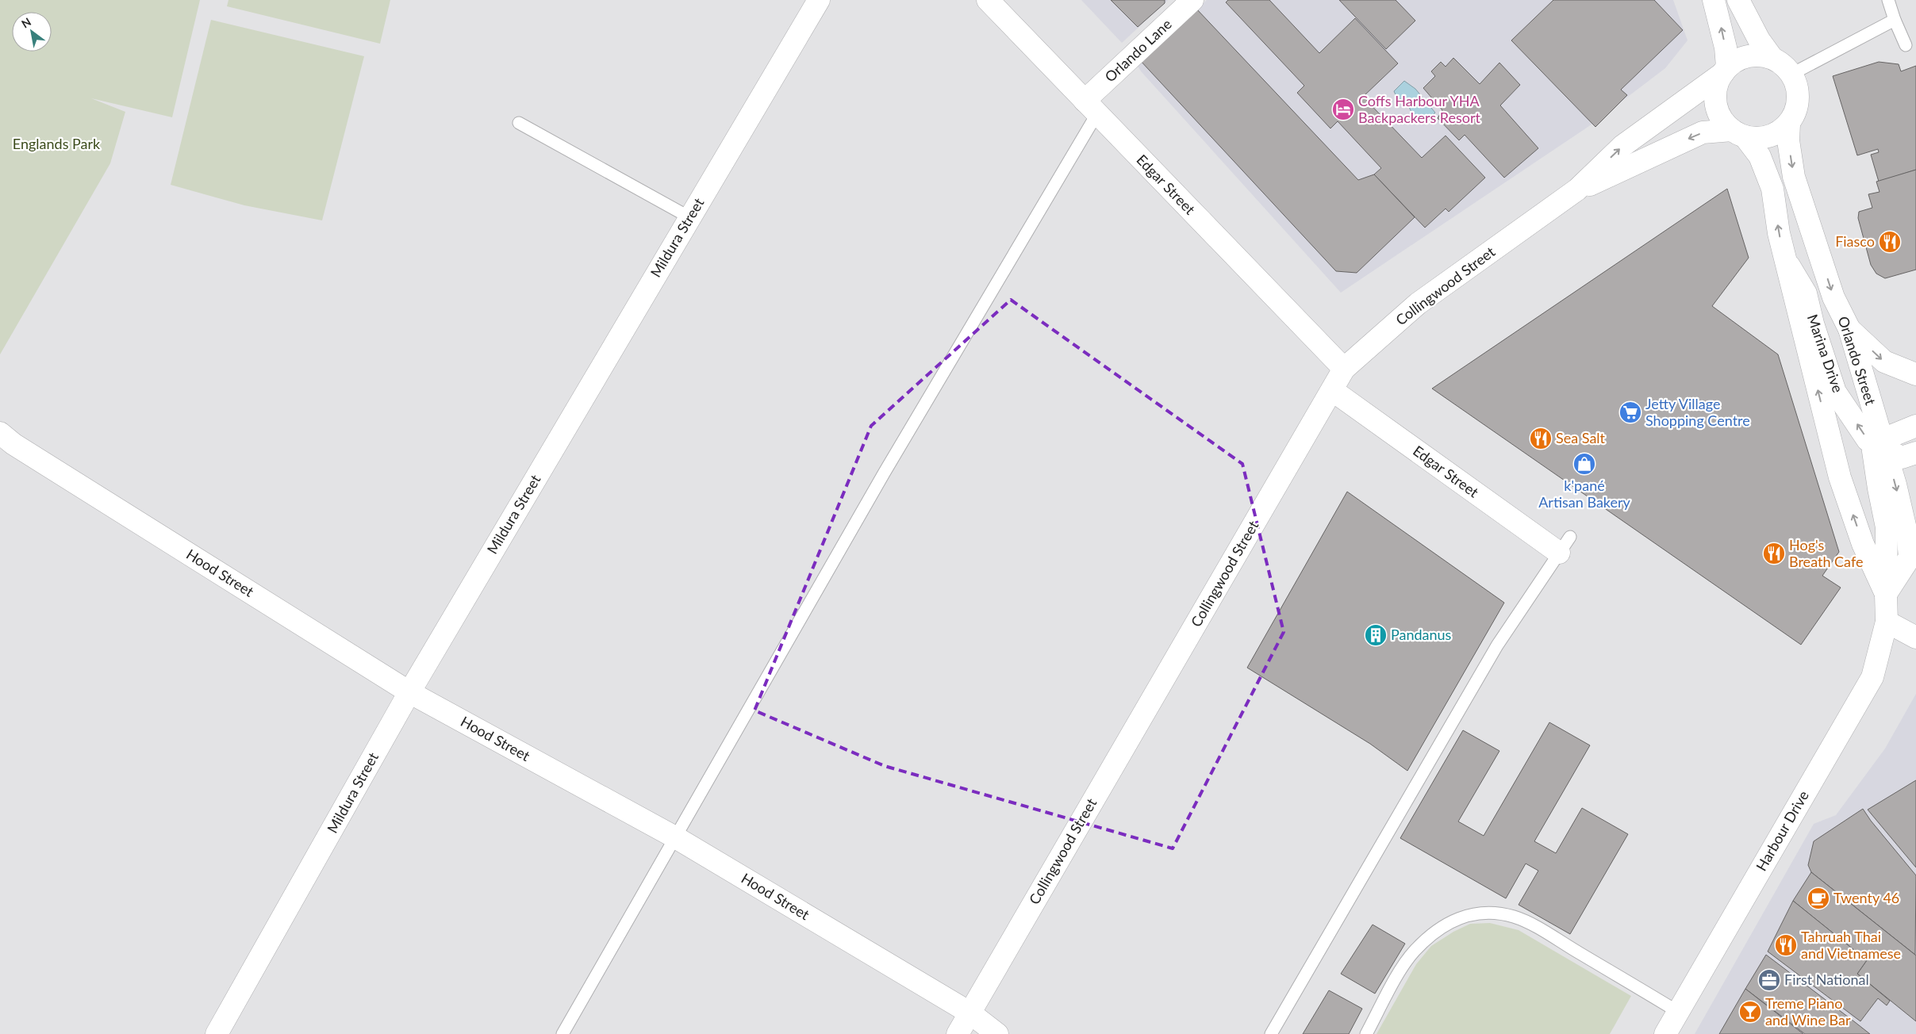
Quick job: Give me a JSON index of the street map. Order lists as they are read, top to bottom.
{
  "streets": {
    "street": [
      "Orlando Lane",
      "Edgar Street",
      "Mildura Street",
      "Collingwood Street",
      "Marina Drive",
      "Orlando Street",
      "Hood Street",
      "Harbour Drive"
    ]
  },
  "crossings": [
    ["Orlando Lane", "Edgar Street"],
    ["Edgar Street", "Collingwood Street"],
    ["Mildura Street", "Hood Street"],
    ["Collingwood Street", "Orlando Street"],
    ["Collingwood Street", "Hood Street"],
    ["Marina Drive", "Orlando Street"]
  ],
  "parks": ["Englands Park"],
  "places": {
    "hotel": ["Coffs Harbour YHA Backpackers Resort"],
    "restaurant": [
      "Fiasco",
      "Sea Salt",
      "Hog's Breath Cafe",
      "Tahruah Thai and Vietnamese"
    ],
    "supermarket": ["Jetty Village Shopping Centre"],
    "shop": ["k'pané Artisan Bakery"],
    "building": ["Pandanus"],
    "cafe": ["Twenty 46"],
    "office": ["First National"],
    "bar": ["Treme Piano and Wine Bar"]
  },
  "north": "top left"
}
